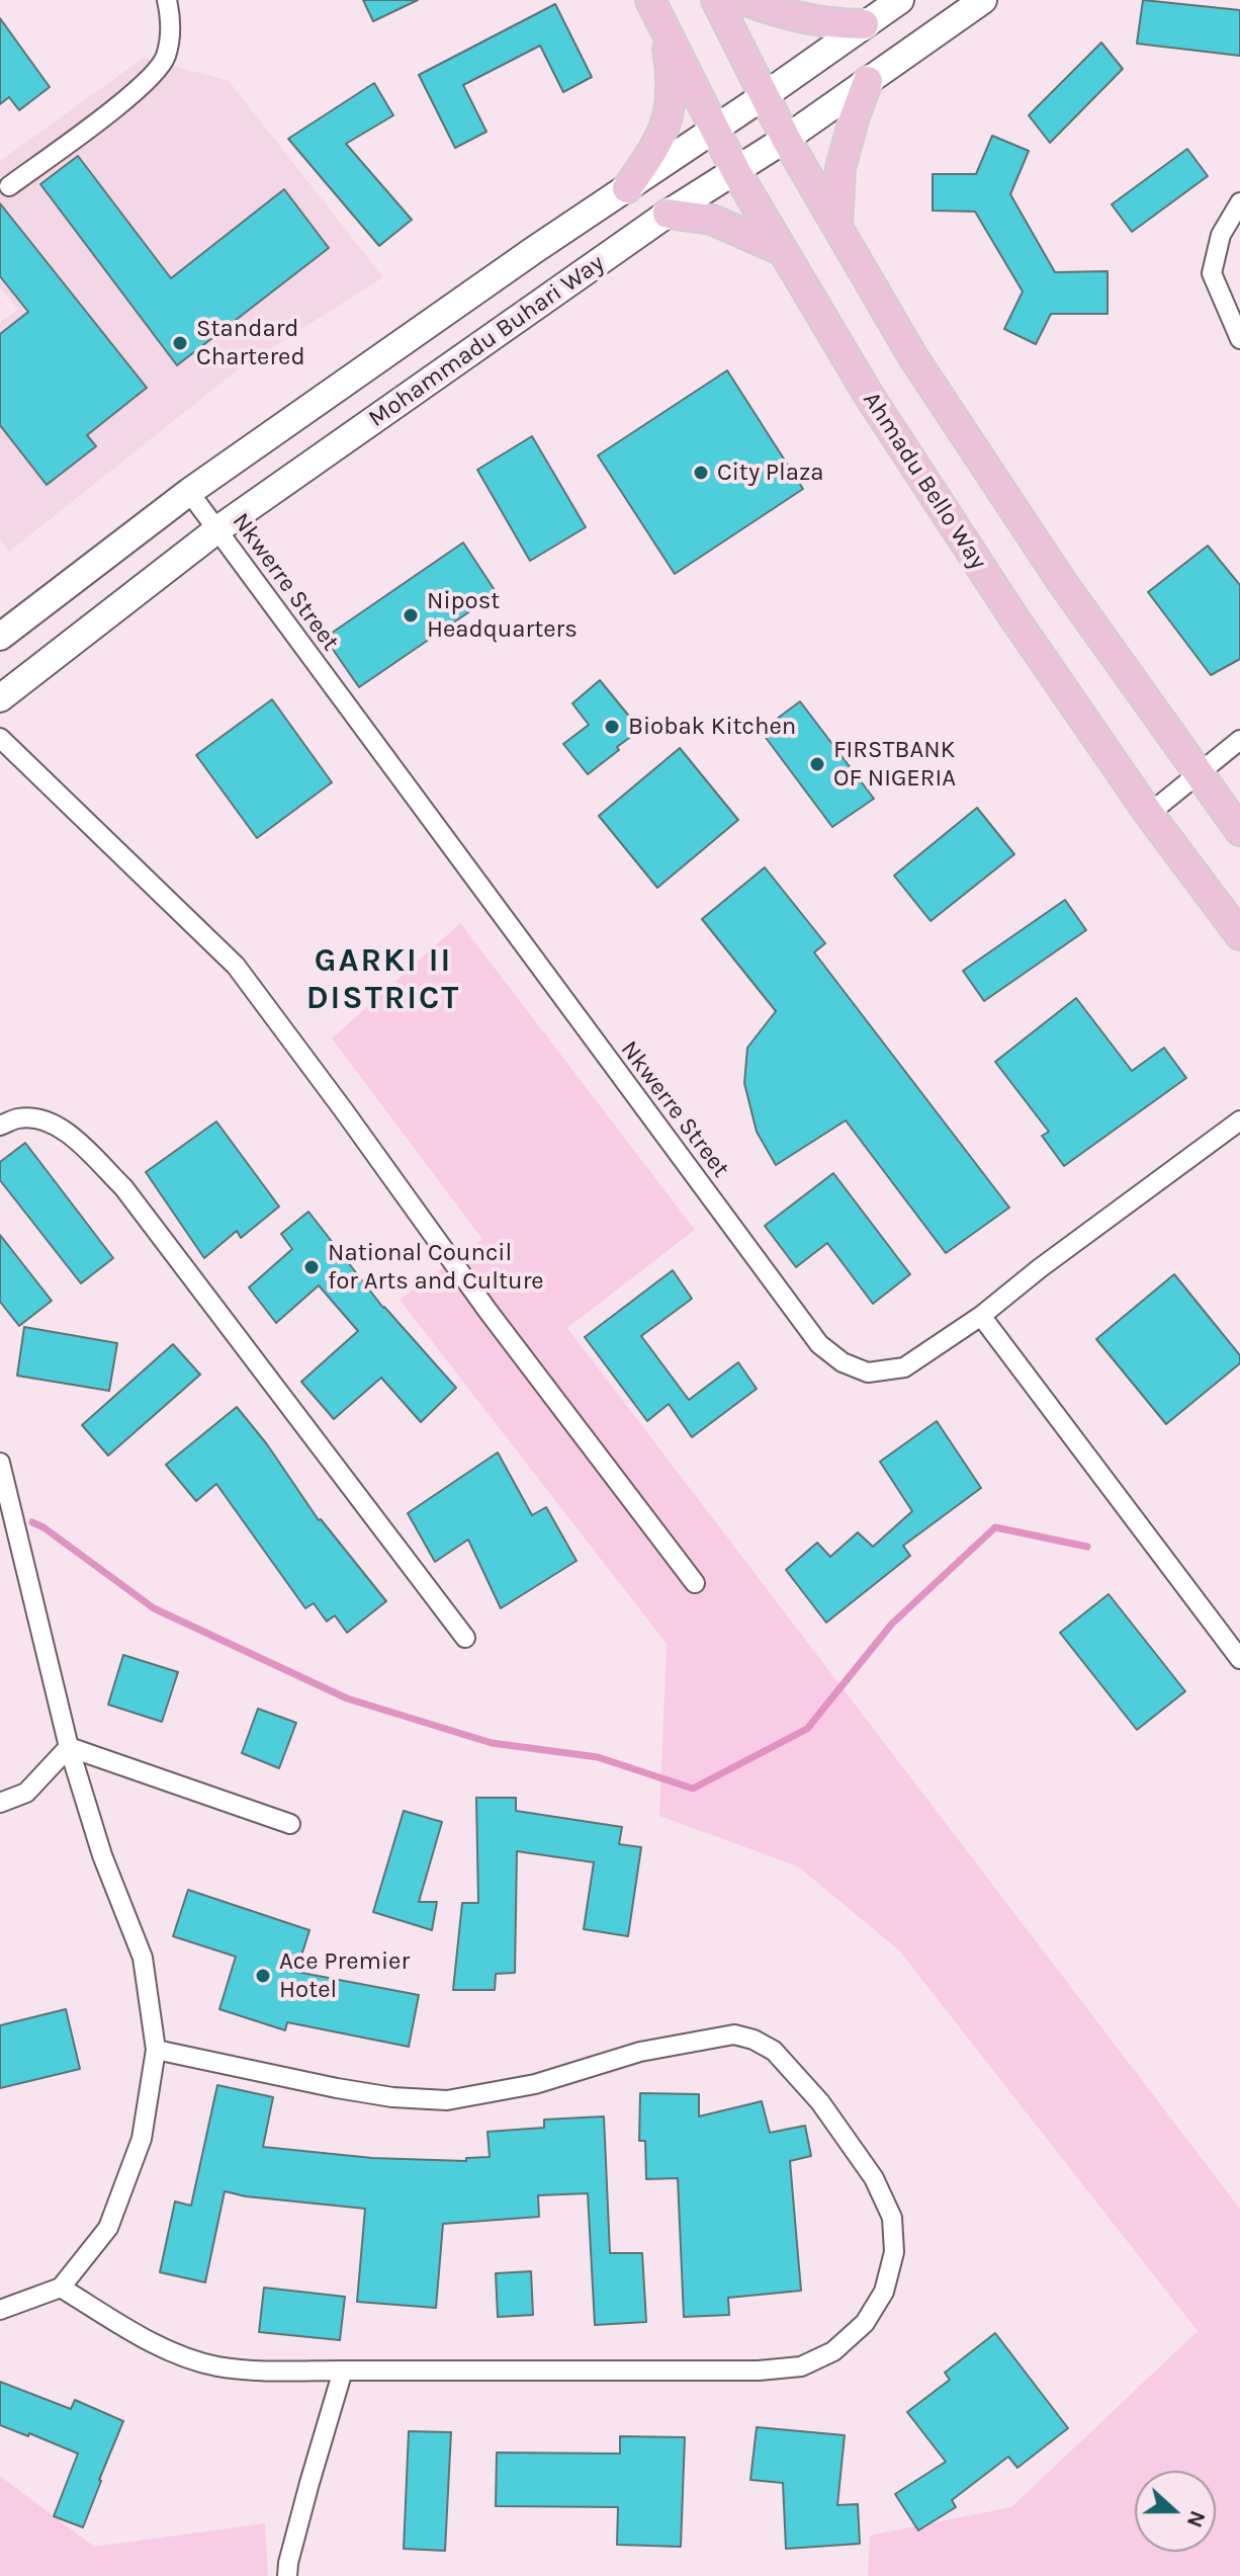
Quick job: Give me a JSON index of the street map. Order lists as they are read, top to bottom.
{
  "streets": {
    "main road": ["Mohammadu Buhari Way", "Ahmadu Bello Way"],
    "street": ["Nkwerre Street"]
  },
  "crossings": [
    ["Mohammadu Buhari Way", "Ahmadu Bello Way"],
    ["Mohammadu Buhari Way", "Nkwerre Street"]
  ],
  "districts": ["GARKI II DISTRICT"],
  "places": [
    "Standard Chartered",
    "City Plaza",
    "Nipost Headquarters",
    "Biobak Kitchen",
    "FIRSTBANK OF NIGERIA",
    "National Council for Arts and Culture",
    "Ace Premier Hotel"
  ],
  "north": "right"
}
